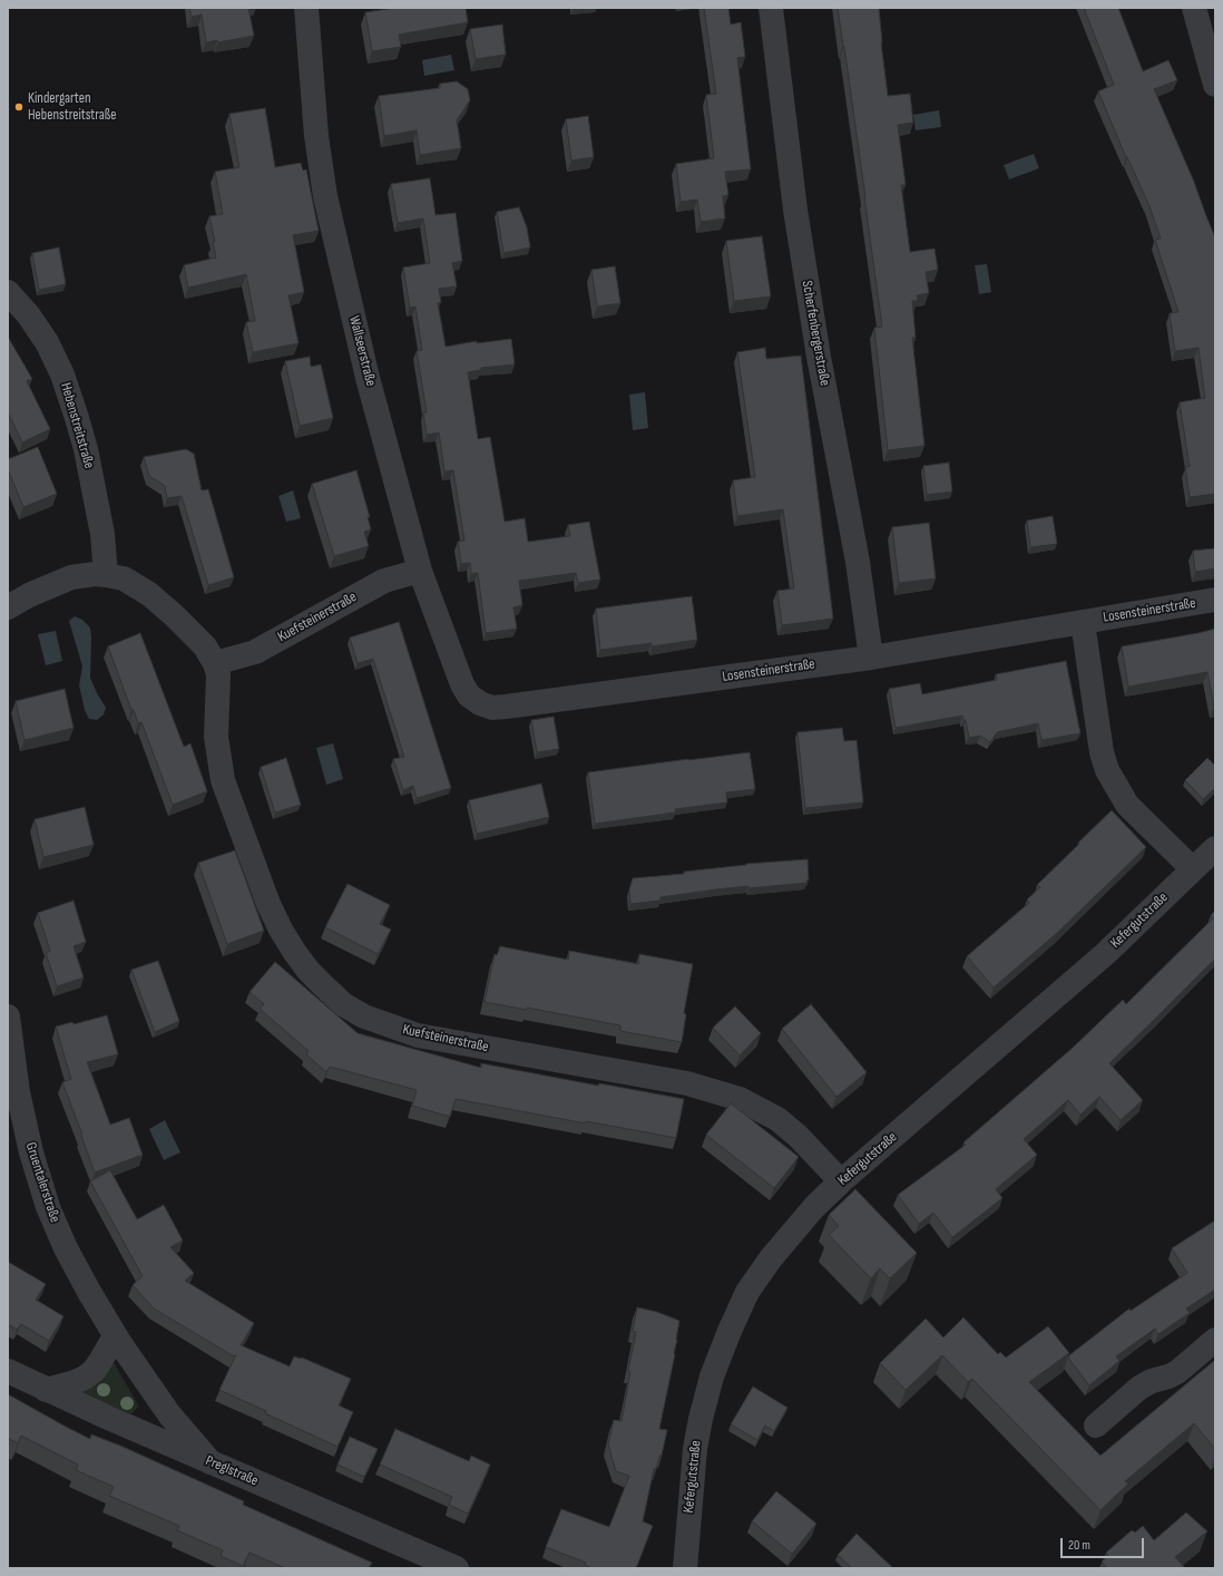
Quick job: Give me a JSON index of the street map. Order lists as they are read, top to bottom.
{
  "streets": {
    "street": [
      "Scherfenbergerstraße",
      "Wallseerstraße",
      "Hebenstreitstraße",
      "Losensteinerstraße",
      "Kuefsteinerstraße",
      "Kefergutstraße",
      "Gruentalerstraße",
      "Preglstraße"
    ]
  },
  "crossings": [
    ["Scherfenbergerstraße", "Losensteinerstraße"],
    ["Wallseerstraße", "Losensteinerstraße"],
    ["Wallseerstraße", "Kuefsteinerstraße"],
    ["Hebenstreitstraße", "Kuefsteinerstraße"],
    ["Losensteinerstraße", "Kefergutstraße"],
    ["Kuefsteinerstraße", "Kefergutstraße"],
    ["Gruentalerstraße", "Preglstraße"]
  ],
  "places": ["Kindergarten Hebenstreitstraße"],
  "scale_bar": "20 m"
}
